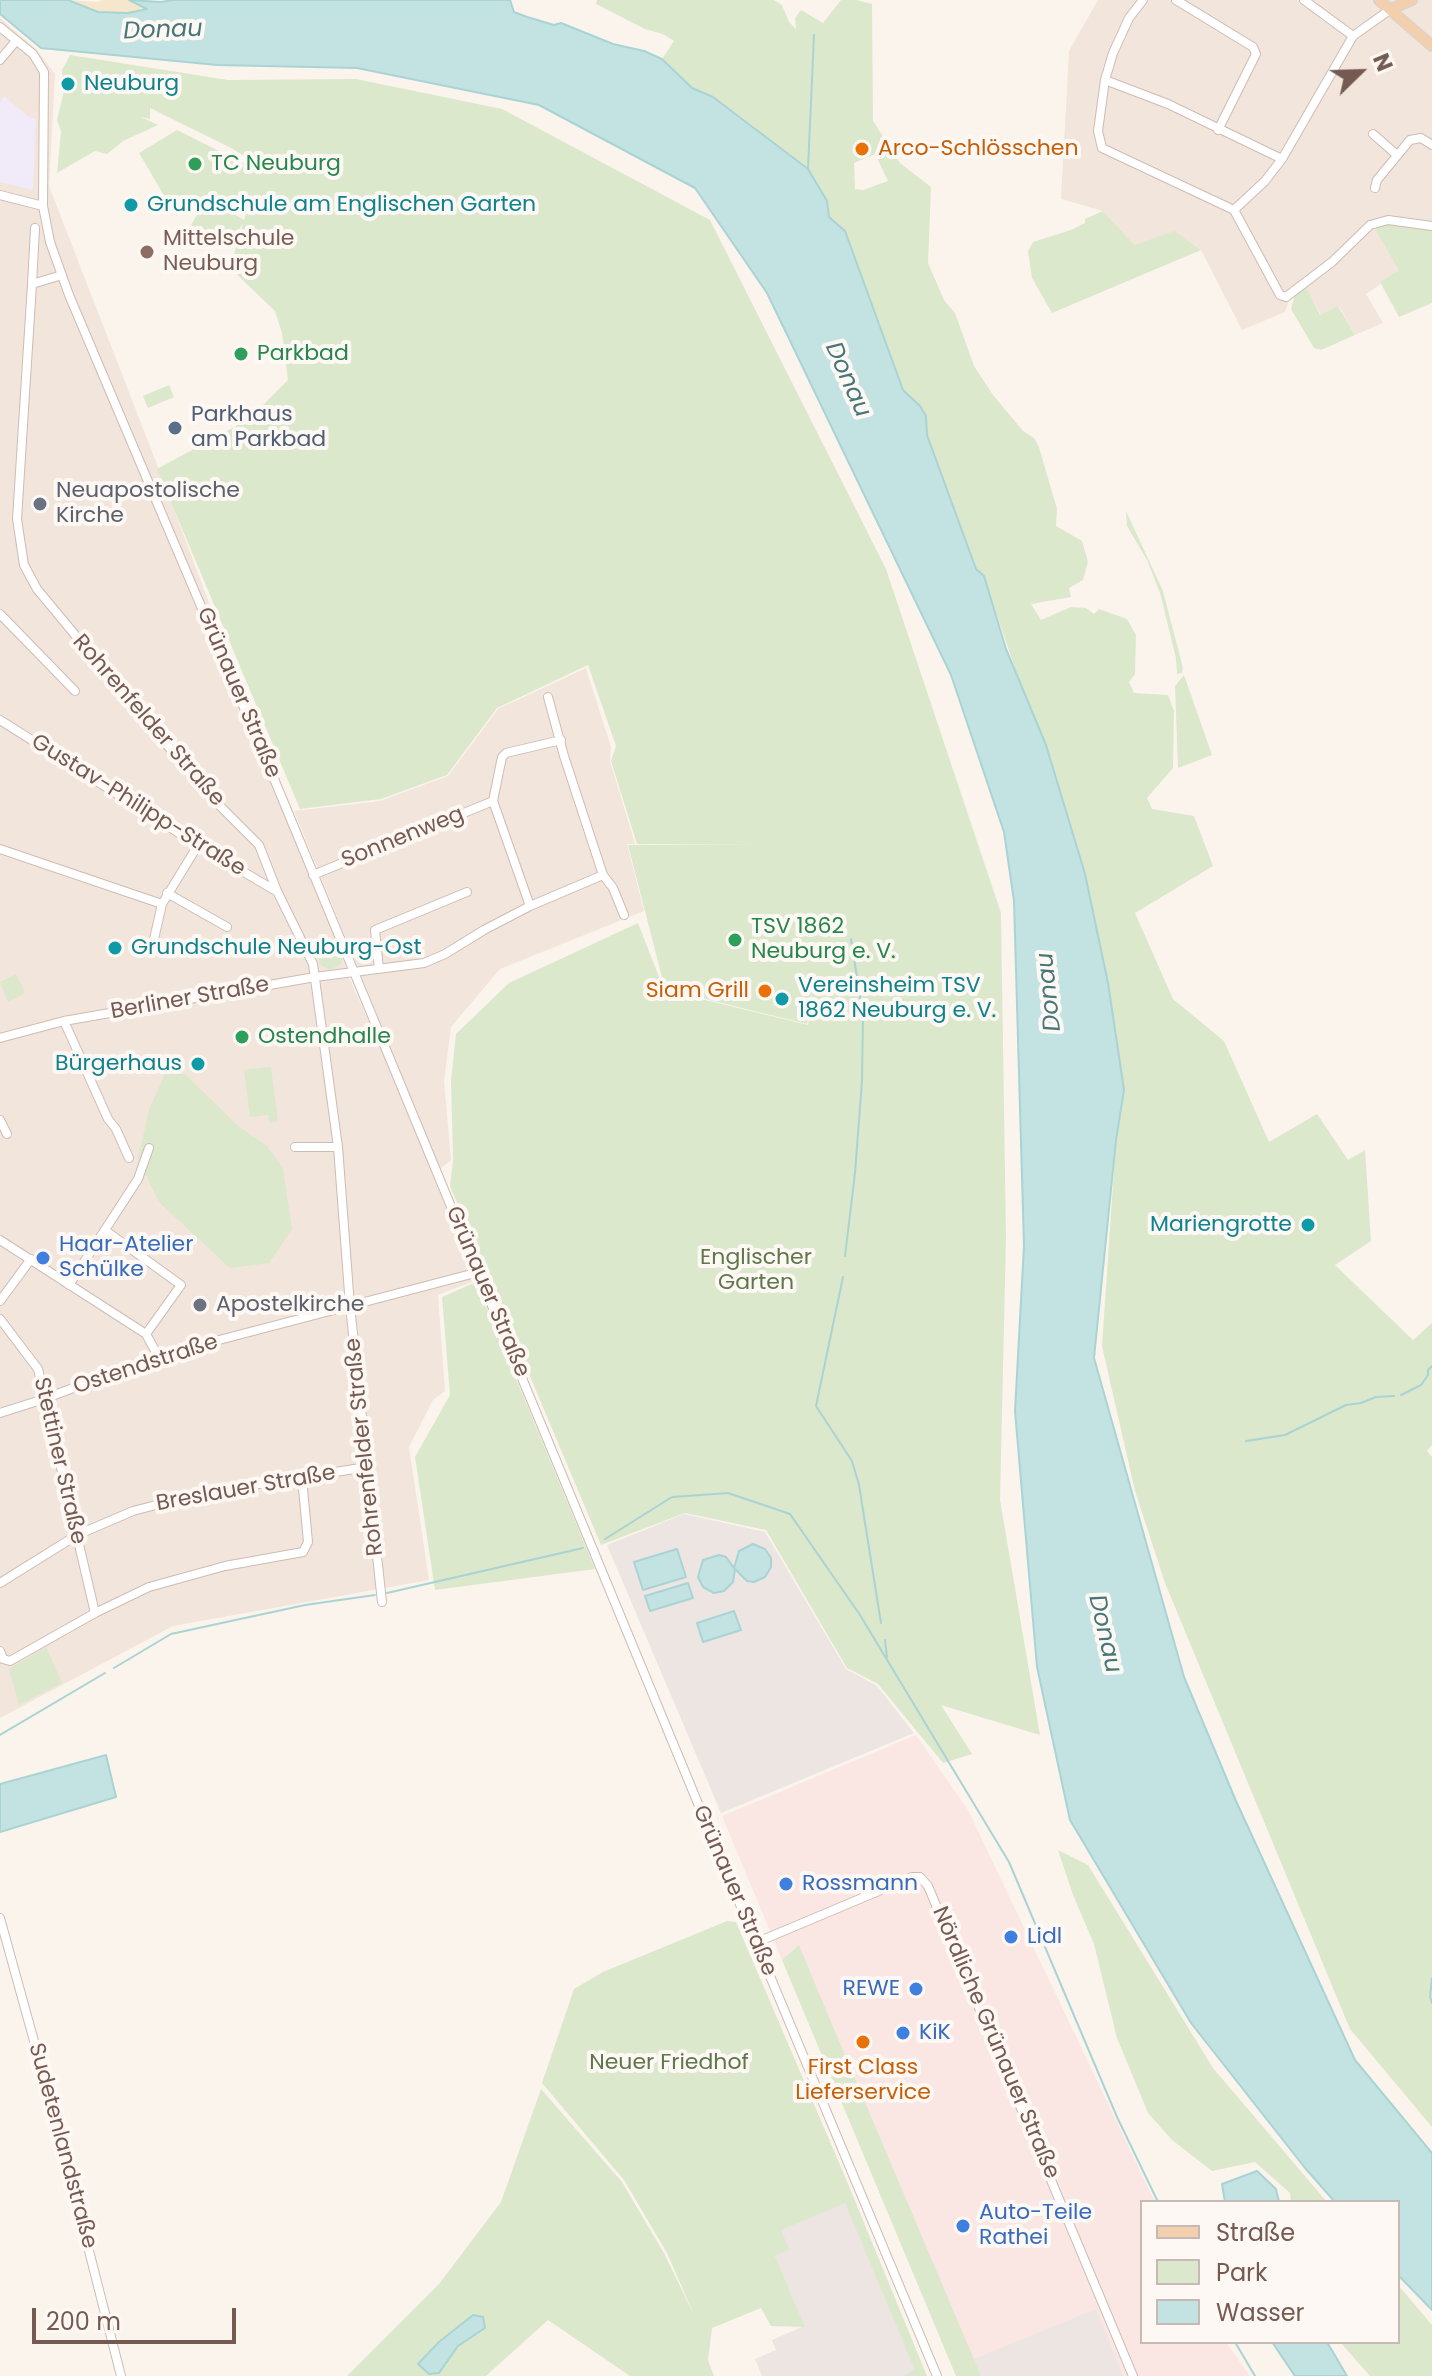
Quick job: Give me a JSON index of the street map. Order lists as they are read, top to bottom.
{
  "streets": {
    "street": [
      "Grünauer Straße",
      "Rohrenfelder Straße",
      "Gustav-Philipp-Straße",
      "Sonnenweg",
      "Berliner Straße",
      "Ostendstraße",
      "Stettiner Straße",
      "Breslauer Straße",
      "Nördliche Grünauer Straße",
      "Sudetenlandstraße"
    ]
  },
  "crossings": [
    ["Grünauer Straße", "Sonnenweg"],
    ["Grünauer Straße", "Berliner Straße"],
    ["Grünauer Straße", "Ostendstraße"],
    ["Grünauer Straße", "Nördliche Grünauer Straße"],
    ["Rohrenfelder Straße", "Gustav-Philipp-Straße"],
    ["Rohrenfelder Straße", "Berliner Straße"],
    ["Rohrenfelder Straße", "Ostendstraße"],
    ["Rohrenfelder Straße", "Breslauer Straße"],
    ["Ostendstraße", "Stettiner Straße"],
    ["Stettiner Straße", "Breslauer Straße"]
  ],
  "water": ["Donau"],
  "parks": ["Englischer Garten", "Neuer Friedhof"],
  "places": [
    "Neuburg",
    "Arco-Schlösschen",
    "TC Neuburg",
    "Grundschule am Englischen Garten",
    "Mittelschule Neuburg",
    "Parkbad",
    "Parkhaus am Parkbad",
    "Neuapostolische Kirche",
    "TSV 1862 Neuburg e. V.",
    "Grundschule Neuburg-Ost",
    "Siam Grill",
    "Vereinsheim TSV 1862 Neuburg e. V.",
    "Ostendhalle",
    "Bürgerhaus",
    "Mariengrotte",
    "Haar-Atelier Schülke",
    "Apostelkirche",
    "Rossmann",
    "Lidl",
    "REWE",
    "KiK",
    "First Class Lieferservice",
    "Auto-Teile Rathei"
  ],
  "legend": ["Straße", "Park", "Wasser"],
  "scale_bar": "200 m",
  "north": "top right"
}
